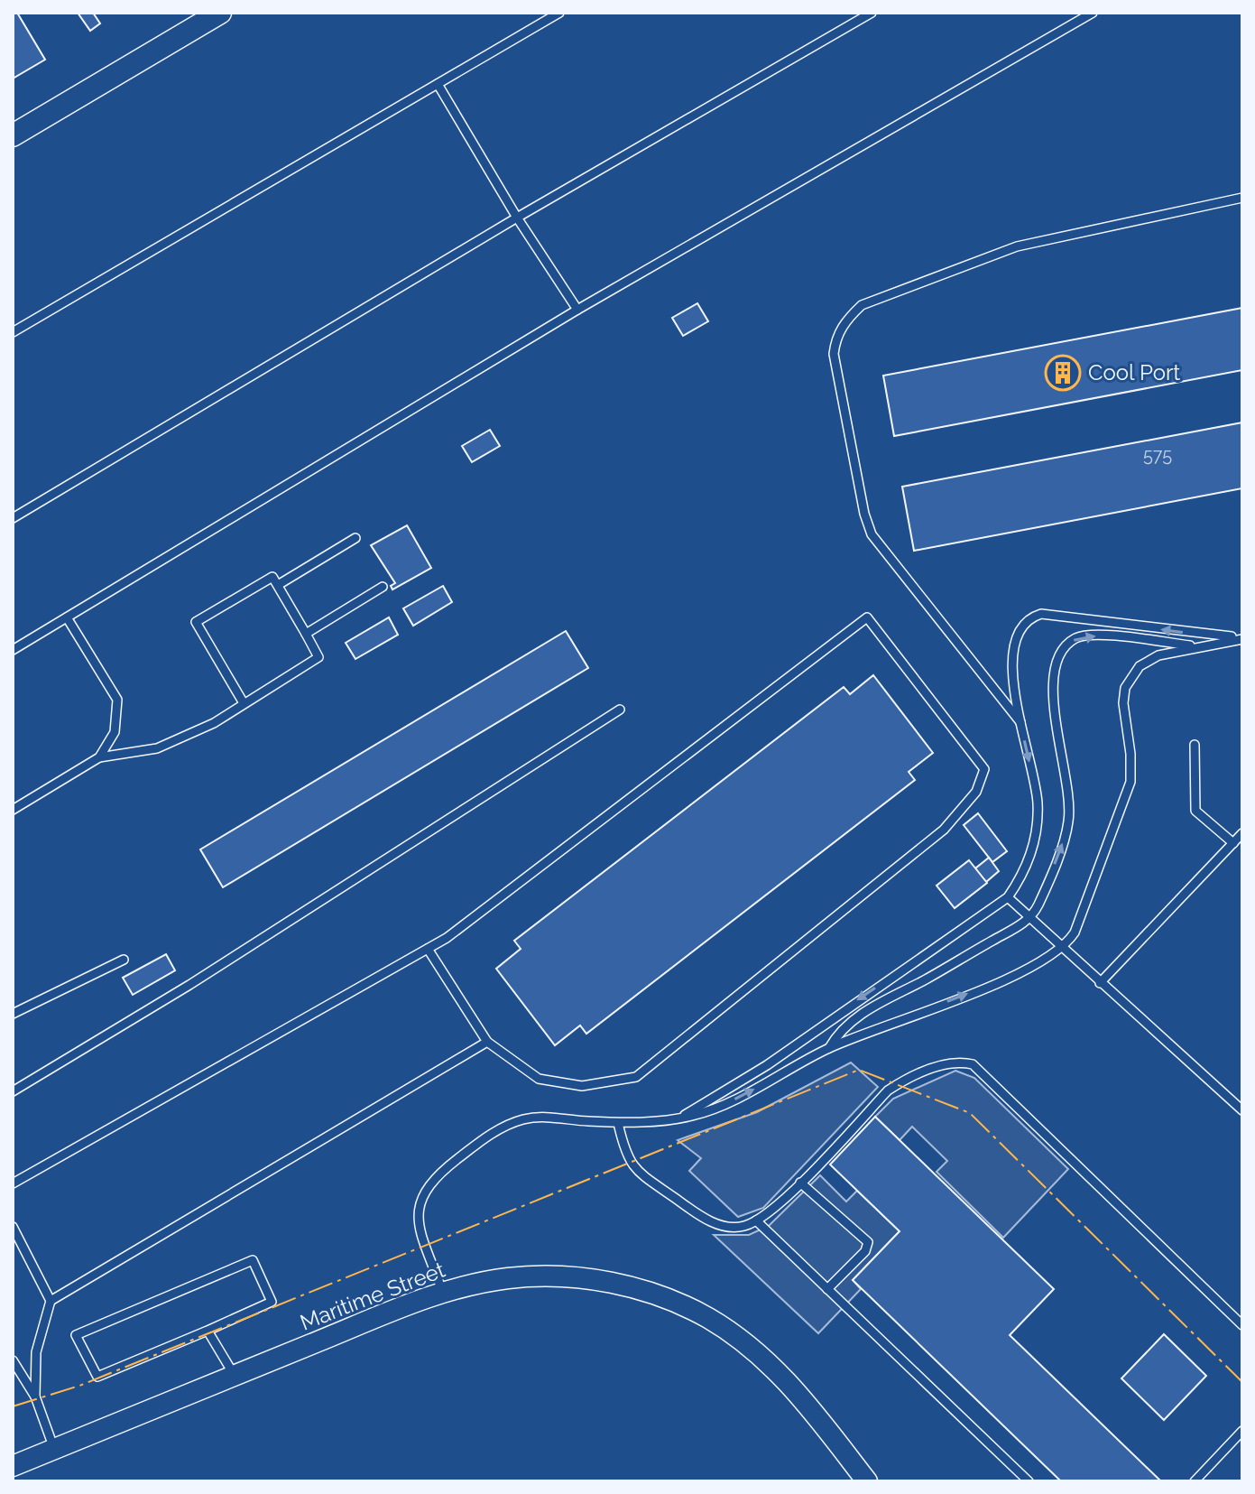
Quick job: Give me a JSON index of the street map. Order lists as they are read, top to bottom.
{
  "streets": {
    "street": ["Maritime Street"]
  },
  "places": {
    "building": ["Cool Port"]
  },
  "house_numbers": ["575"]
}
